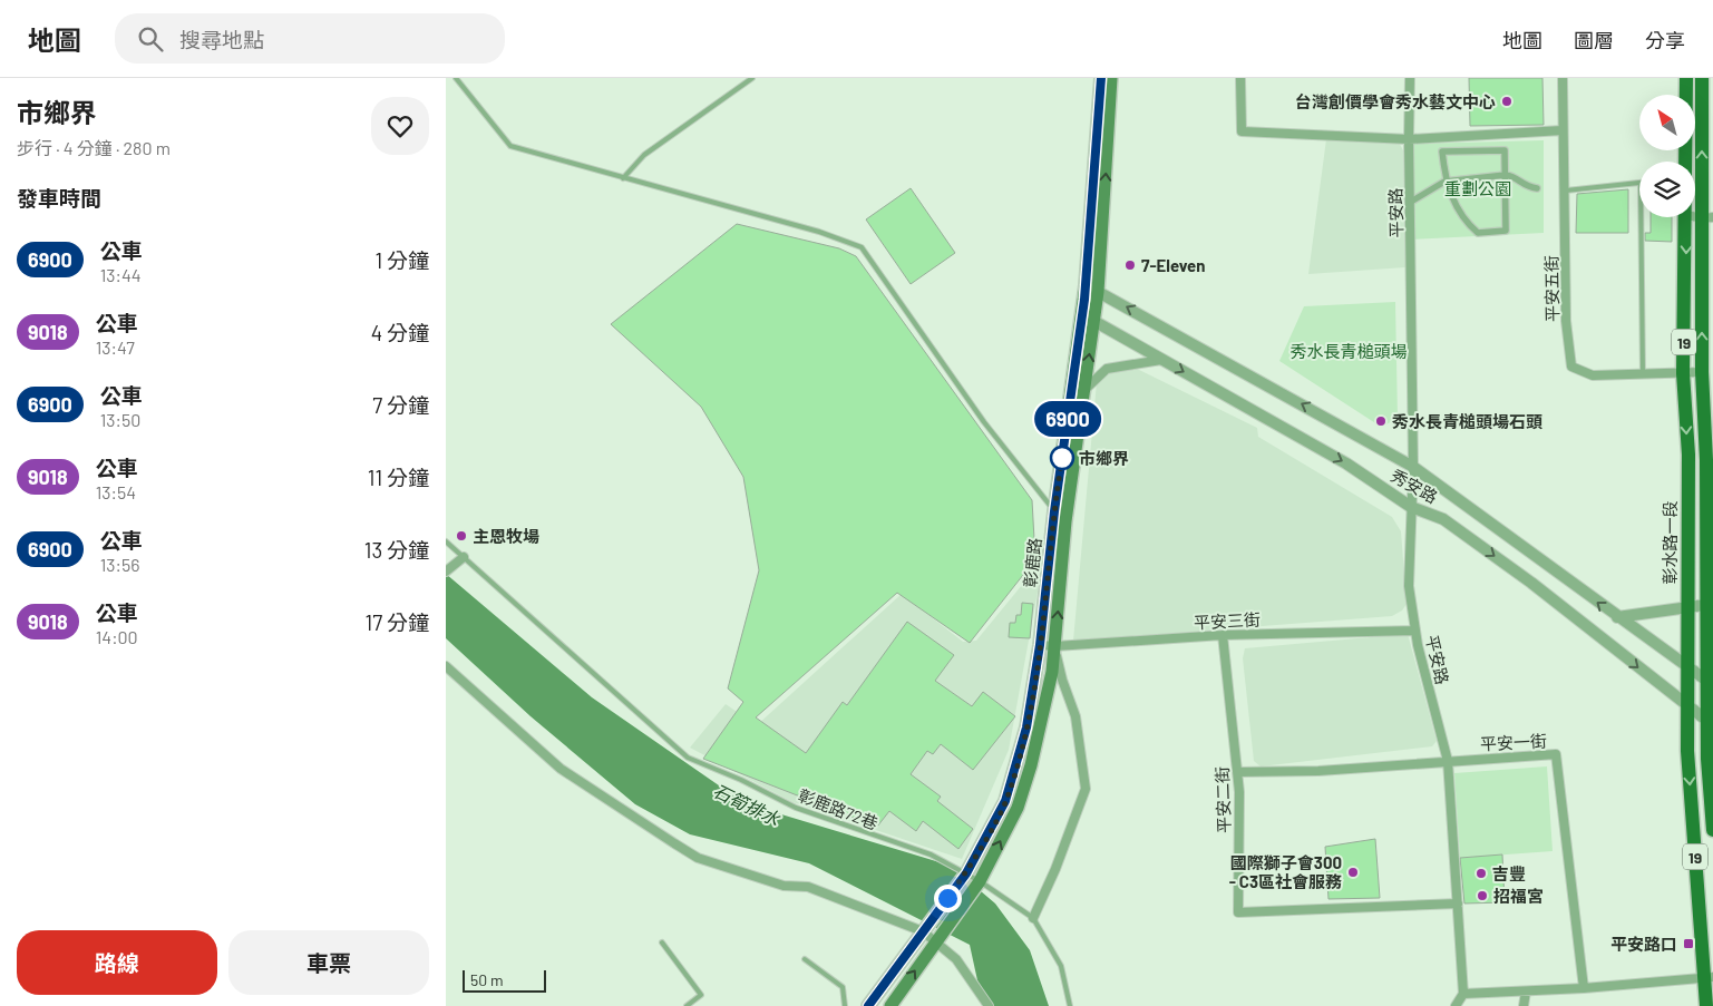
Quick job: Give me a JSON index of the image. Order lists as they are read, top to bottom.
{
  "streets": {
    "main road": ["19", "彰水路一段", "彰鹿路"],
    "street": [
      "平安路",
      "平安五街",
      "秀安路",
      "平安三街",
      "平安一街",
      "平安二街"
    ],
    "lane": ["彰鹿路72巷"]
  },
  "crossings": [
    ["平安路", "秀安路"],
    ["平安路", "平安三街"],
    ["平安路", "平安一街"],
    ["平安路", "平安二街"],
    ["平安五街", "19"],
    ["平安五街", "彰水路一段"],
    ["19", "秀安路"],
    ["秀安路", "彰水路一段"],
    ["秀安路", "彰鹿路"],
    ["彰鹿路", "平安三街"],
    ["彰鹿路", "彰鹿路72巷"],
    ["平安三街", "平安二街"],
    ["平安一街", "平安二街"]
  ],
  "water": ["石筍排水"],
  "parks": ["重劃公園", "秀水長青槌頭場"],
  "places": {
    "other": [
      "台灣創價學會秀水藝文中心",
      "7-Eleven",
      "秀水長青槌頭場石頭",
      "市鄉界",
      "主恩牧場",
      "國際獅子會300 - C3區社會服務",
      "吉豐",
      "招福宮"
    ],
    "transit": ["平安路口"]
  },
  "lines": ["bus line 6900"],
  "scale_bar": "50 m",
  "north": "top left",
  "page": {
    "header": "地圖",
    "search": "搜尋地點",
    "nav": ["地圖", "圖層", "分享"],
    "heading": [
      ["市鄉界", "步行 · 4 分鐘 · 280 m"],
      "發車時間"
    ],
    "on_map": "6900",
    "list": [
      {
        "mark": "6900",
        "name": "公車",
        "note": "13:44",
        "value": "1 分鐘"
      },
      {
        "mark": "9018",
        "name": "公車",
        "note": "13:47",
        "value": "4 分鐘"
      },
      {
        "mark": "6900",
        "name": "公車",
        "note": "13:50",
        "value": "7 分鐘"
      },
      {
        "mark": "9018",
        "name": "公車",
        "note": "13:54",
        "value": "11 分鐘"
      },
      {
        "mark": "6900",
        "name": "公車",
        "note": "13:56",
        "value": "13 分鐘"
      },
      {
        "mark": "9018",
        "name": "公車",
        "note": "14:00",
        "value": "17 分鐘"
      }
    ],
    "buttons": ["路線", "車票"],
    "scale": "50 m"
  }
}
